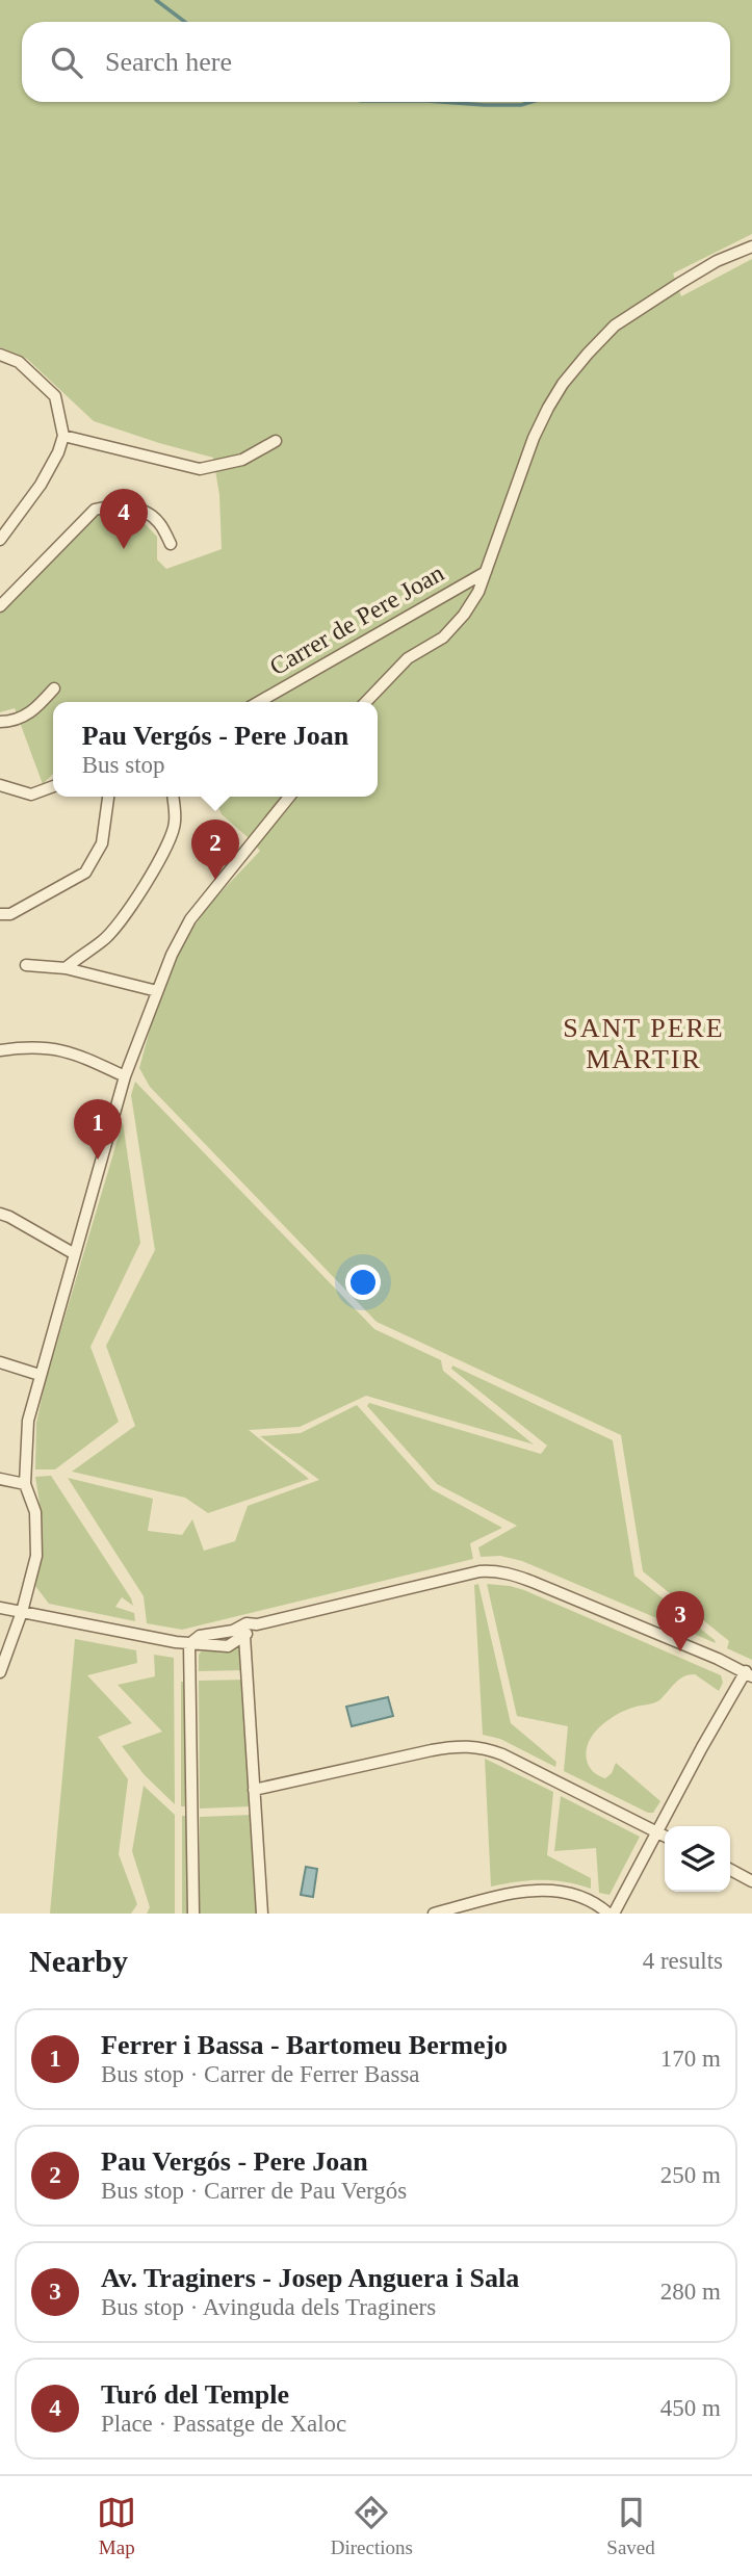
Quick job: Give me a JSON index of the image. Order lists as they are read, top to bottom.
{
  "streets": {
    "street": ["Carrer de Pere Joan"]
  },
  "districts": ["SANT PERE MÀRTIR"],
  "page": {
    "search": "Search here",
    "pins": [
      "4",
      "2",
      "1",
      "3"
    ],
    "popup": ["Pau Vergós - Pere Joan", "Bus stop"],
    "heading": ["Nearby", "4 results"],
    "list": [
      {
        "mark": "1",
        "name": "Ferrer i Bassa - Bartomeu Bermejo",
        "note": "Bus stop · Carrer de Ferrer Bassa",
        "value": "170 m"
      },
      {
        "mark": "2",
        "name": "Pau Vergós - Pere Joan",
        "note": "Bus stop · Carrer de Pau Vergós",
        "value": "250 m"
      },
      {
        "mark": "3",
        "name": "Av. Traginers - Josep Anguera i Sala",
        "note": "Bus stop · Avinguda dels Traginers",
        "value": "280 m"
      },
      {
        "mark": "4",
        "name": "Turó del Temple",
        "note": "Place · Passatge de Xaloc",
        "value": "450 m"
      }
    ],
    "nav": ["Map", "Directions", "Saved"]
  }
}
